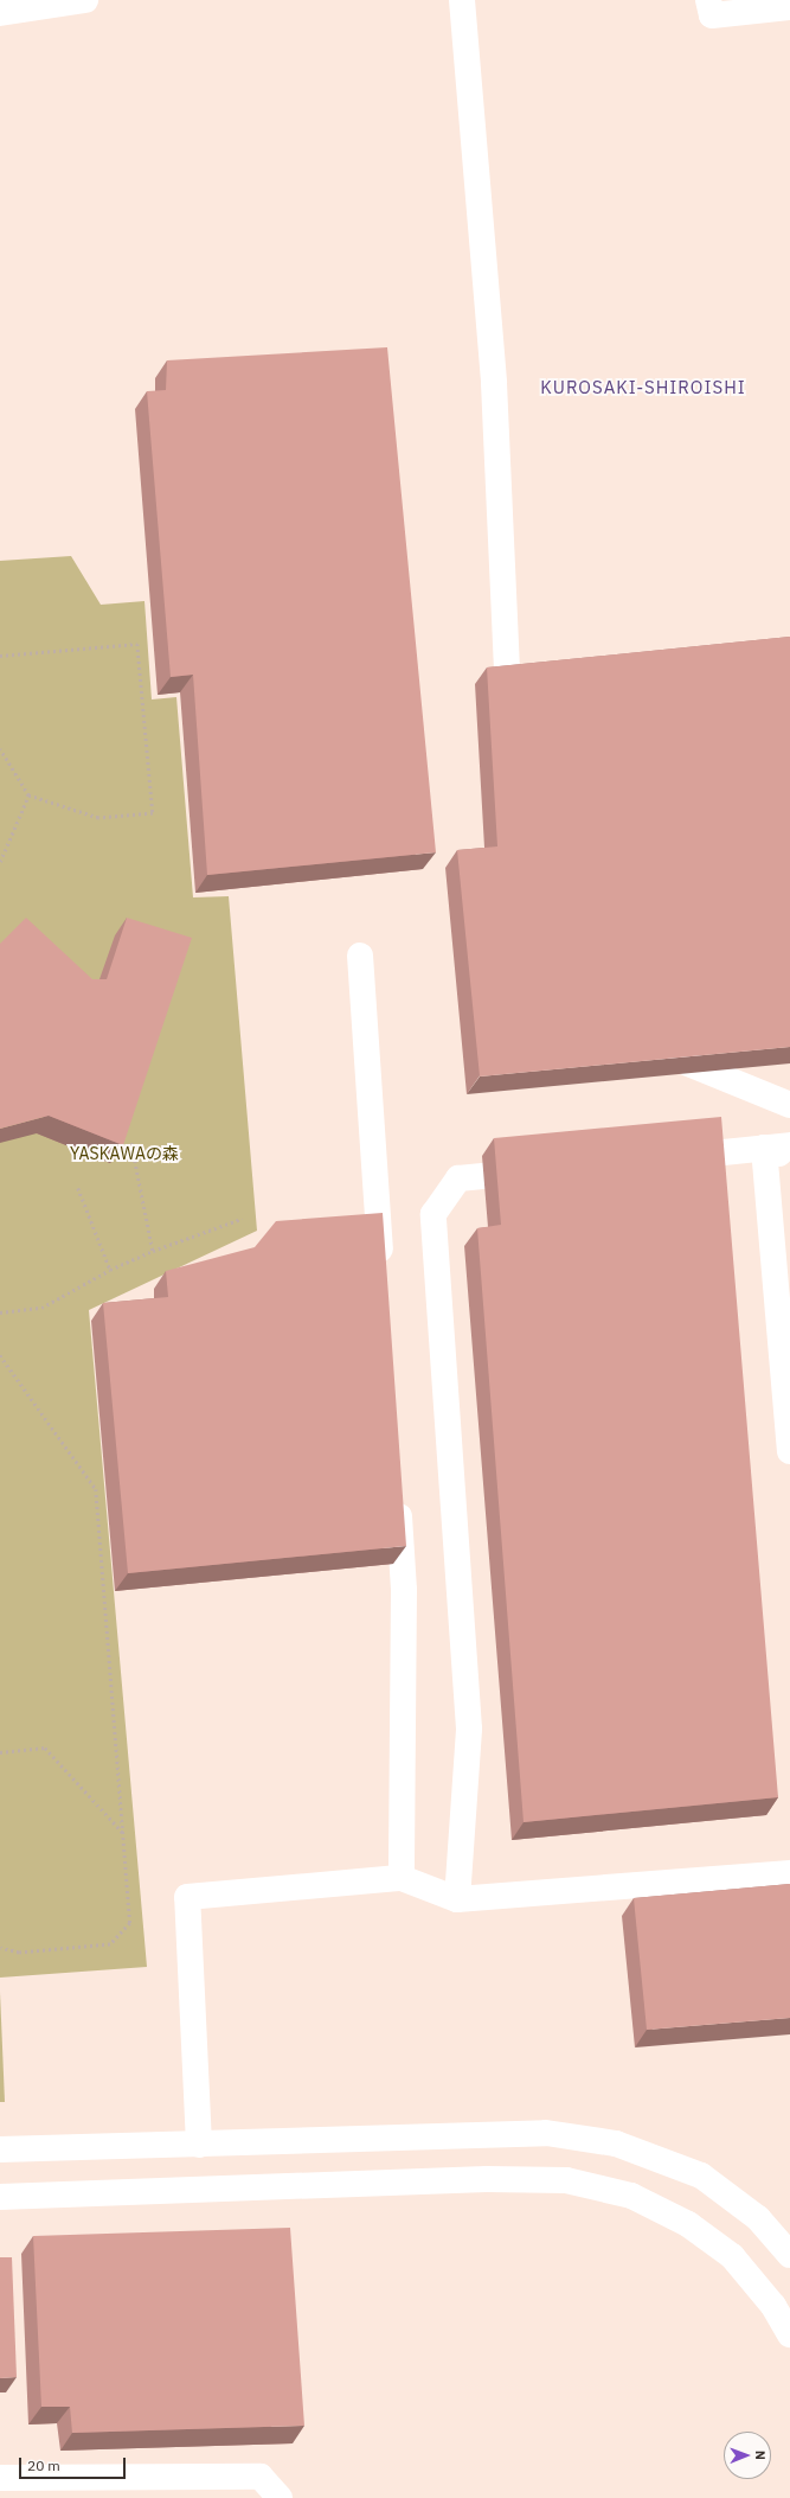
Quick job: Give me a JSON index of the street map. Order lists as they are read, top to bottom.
{
  "districts": ["KUROSAKI-SHIROISHI"],
  "parks": ["YASKAWAの森"],
  "scale_bar": "20 m",
  "north": "right"
}
